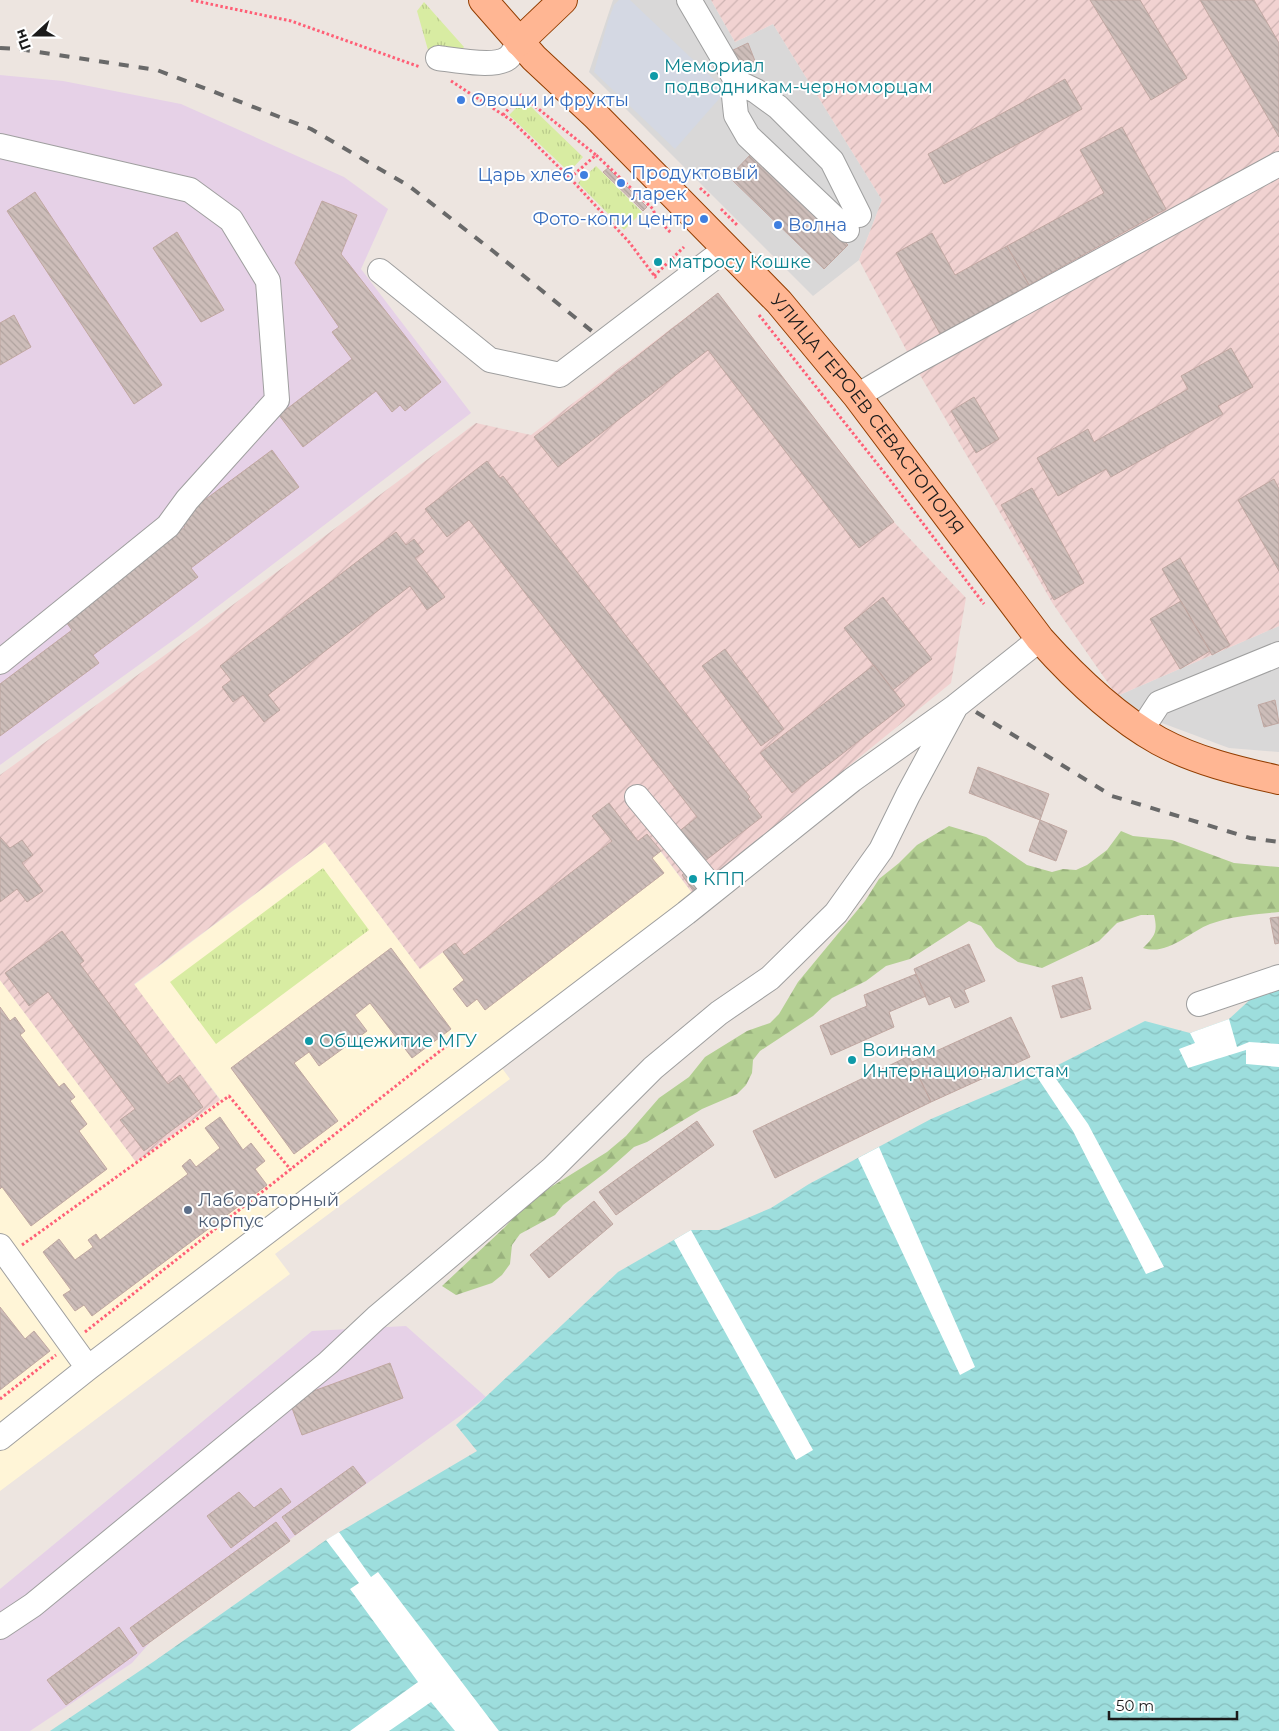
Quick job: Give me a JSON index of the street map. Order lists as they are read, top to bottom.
{
  "streets": {
    "main road": ["УЛИЦА ГЕРОЕВ СЕВАСТОПОЛЯ"]
  },
  "places": [
    "Мемориал подводникам-черноморцам",
    "Овощи и фрукты",
    "Царь хлеб",
    "Продуктовый ларек",
    "Фото-копи центр",
    "Волна",
    "матросу Кошке",
    "КПП",
    "Общежитие МГУ",
    "Воинам Интернационалистам",
    "Лабораторный корпус"
  ],
  "scale_bar": "50 m",
  "north": "left"
}
